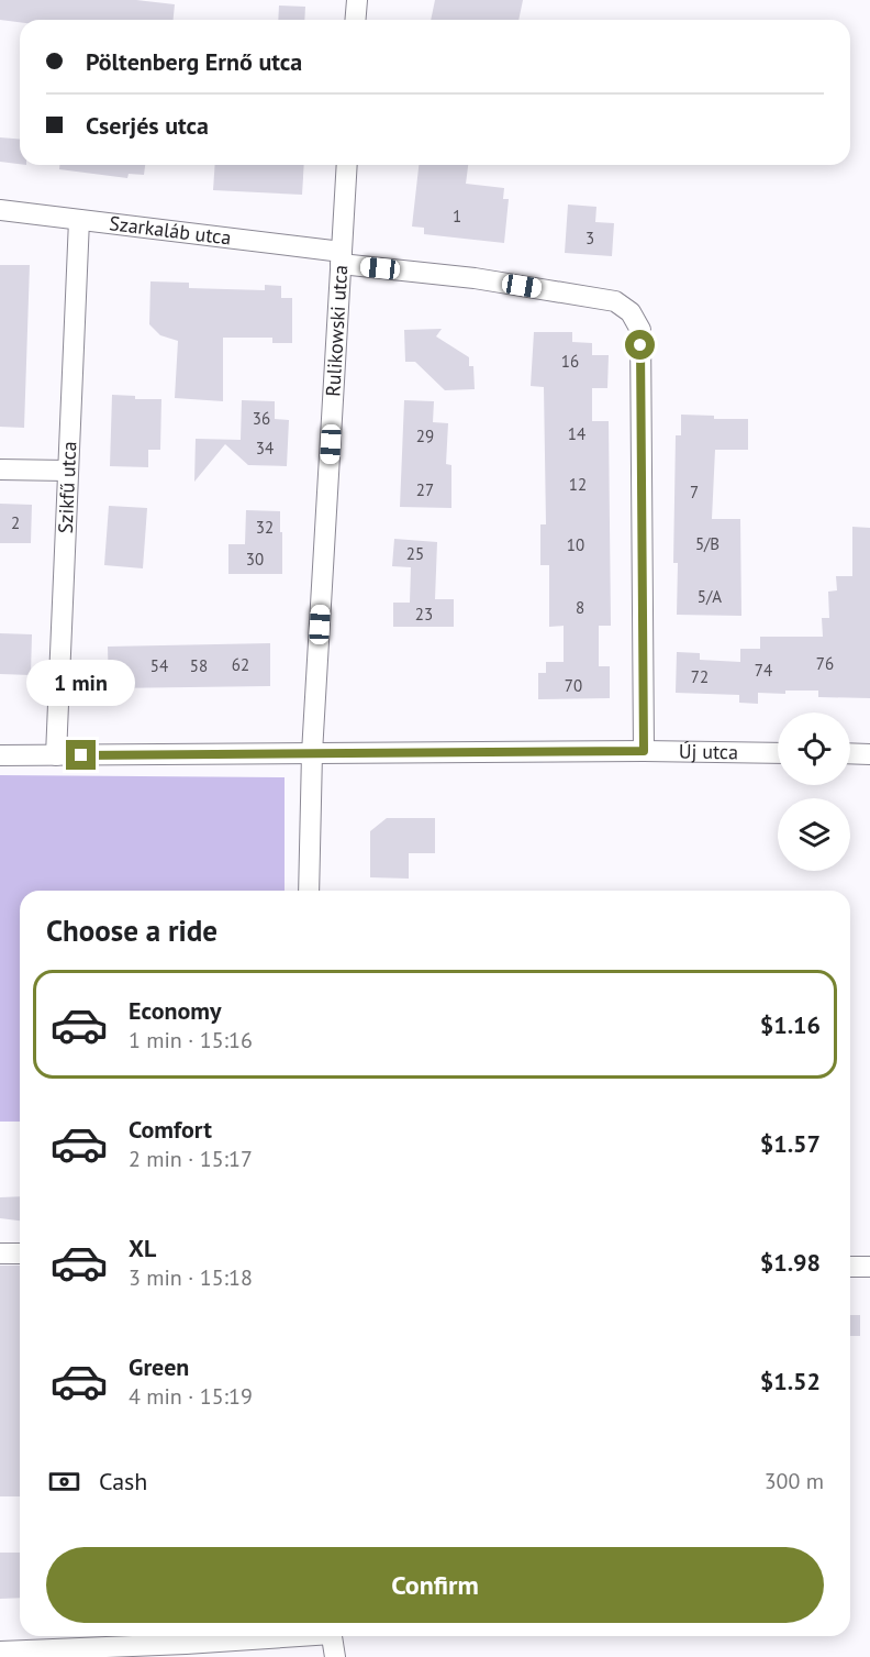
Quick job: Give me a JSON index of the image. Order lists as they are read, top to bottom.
{
  "streets": {
    "street": [
      "Szarkaláb utca",
      "Rulikowski utca",
      "Szikfű utca",
      "Új utca"
    ]
  },
  "crossings": [
    ["Szarkaláb utca", "Rulikowski utca"],
    ["Szarkaláb utca", "Szikfű utca"],
    ["Szarkaláb utca", "Új utca"],
    ["Rulikowski utca", "Új utca"],
    ["Szikfű utca", "Új utca"]
  ],
  "house_numbers": [
    "1",
    "3",
    "16",
    "36",
    "14",
    "29",
    "34",
    "12",
    "27",
    "7",
    "2",
    "32",
    "5/B",
    "10",
    "25",
    "30",
    "5/A",
    "8",
    "23",
    "76",
    "62",
    "54",
    "58",
    "74",
    "72",
    "70"
  ],
  "page": {
    "banner": ["Pöltenberg Ernő utca", "Cserjés utca"],
    "bubble": "1 min",
    "heading": "Choose a ride",
    "list": [
      {
        "name": "Economy",
        "note": "1 min · 15:16",
        "value": "$1.16"
      },
      {
        "name": "Comfort",
        "note": "2 min · 15:17",
        "value": "$1.57"
      },
      {
        "name": "XL",
        "note": "3 min · 15:18",
        "value": "$1.98"
      },
      {
        "name": "Green",
        "note": "4 min · 15:19",
        "value": "$1.52"
      }
    ],
    "pay": ["Cash", "300 m"],
    "buttons": "Confirm"
  }
}
